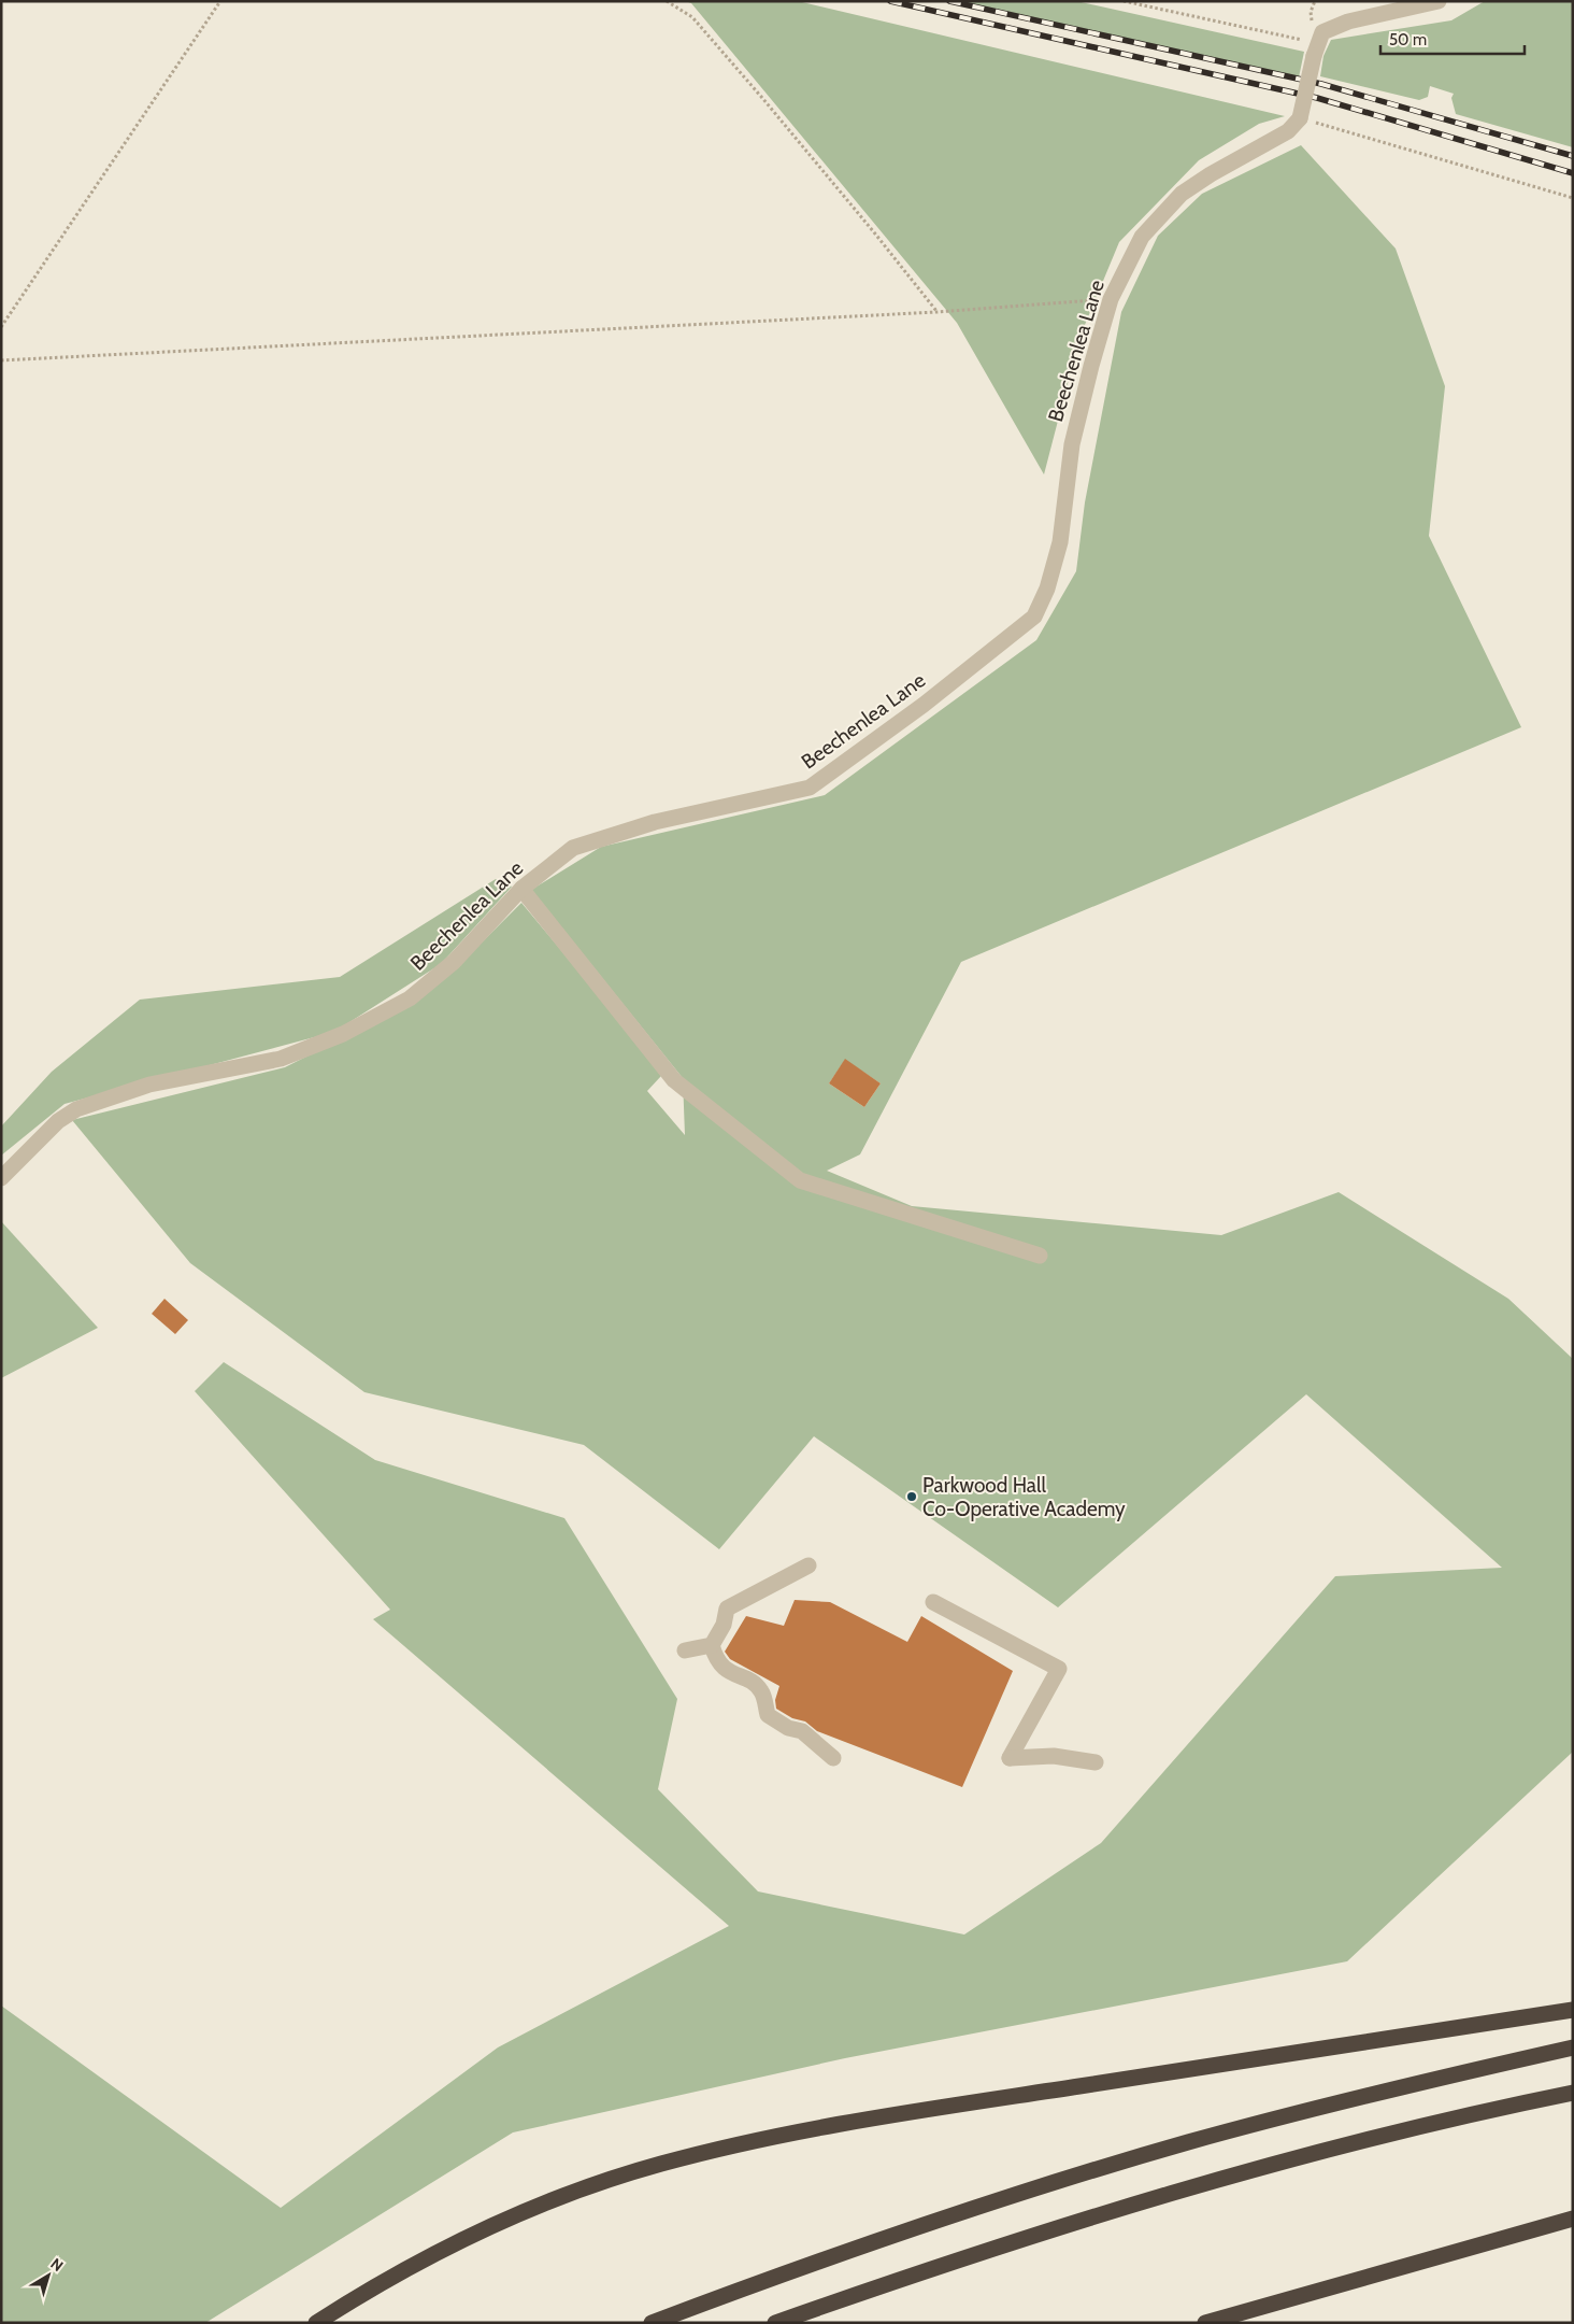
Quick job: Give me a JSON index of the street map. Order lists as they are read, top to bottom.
{
  "streets": {
    "street": ["Beechenlea Lane"]
  },
  "places": ["Parkwood Hall Co-Operative Academy"],
  "scale_bar": "50 m",
  "north": "top right"
}
